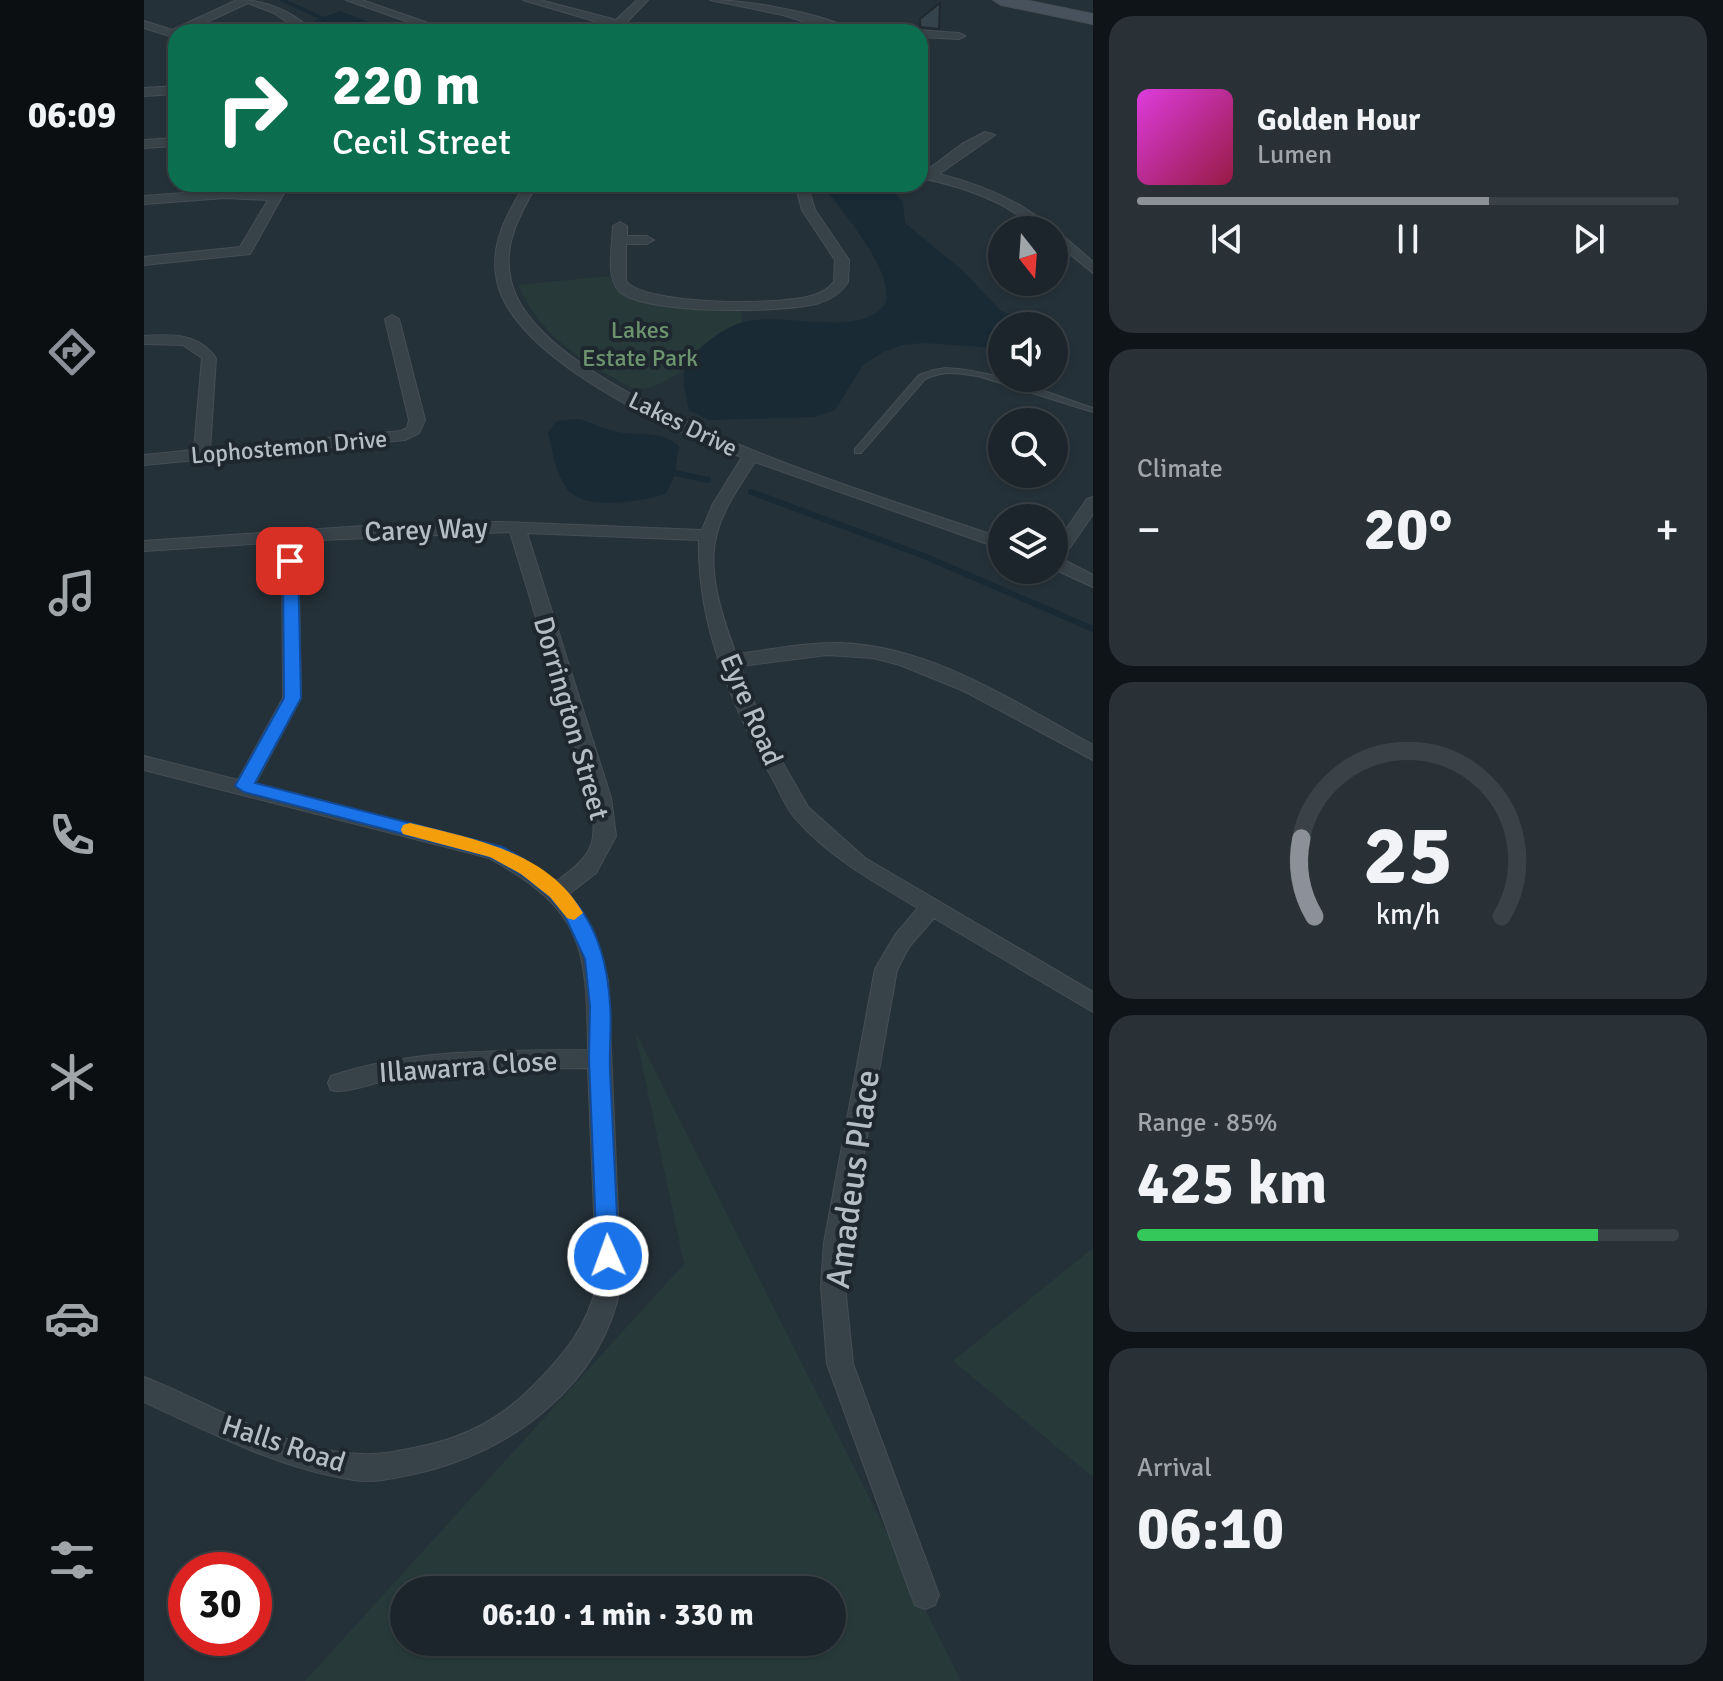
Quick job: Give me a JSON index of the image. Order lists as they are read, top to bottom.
{
  "streets": {
    "street": [
      "Lakes Drive",
      "Lophostemon Drive",
      "Carey Way",
      "Eyre Road",
      "Dorrington Street",
      "Illawarra Close",
      "Amadeus Place",
      "Halls Road"
    ]
  },
  "crossings": [
    ["Lakes Drive", "Eyre Road"],
    ["Carey Way", "Eyre Road"],
    ["Carey Way", "Dorrington Street"],
    ["Eyre Road", "Amadeus Place"],
    ["Dorrington Street", "Halls Road"],
    ["Illawarra Close", "Halls Road"]
  ],
  "parks": ["Lakes Estate Park"],
  "north": "bottom",
  "page": {
    "tabs": "06:09",
    "turn": ["220 m", "Cecil Street"],
    "song": ["Golden Hour", "Lumen"],
    "tile": [
      "Climate",
      ["Range · 85%", "425 km"],
      ["Arrival", "06:10"]
    ],
    "heat": ["−", "20°", "+"],
    "limit": "30",
    "trip": "06:10 · 1 min · 330 m",
    "gauge": ["25", "km/h"]
  }
}
